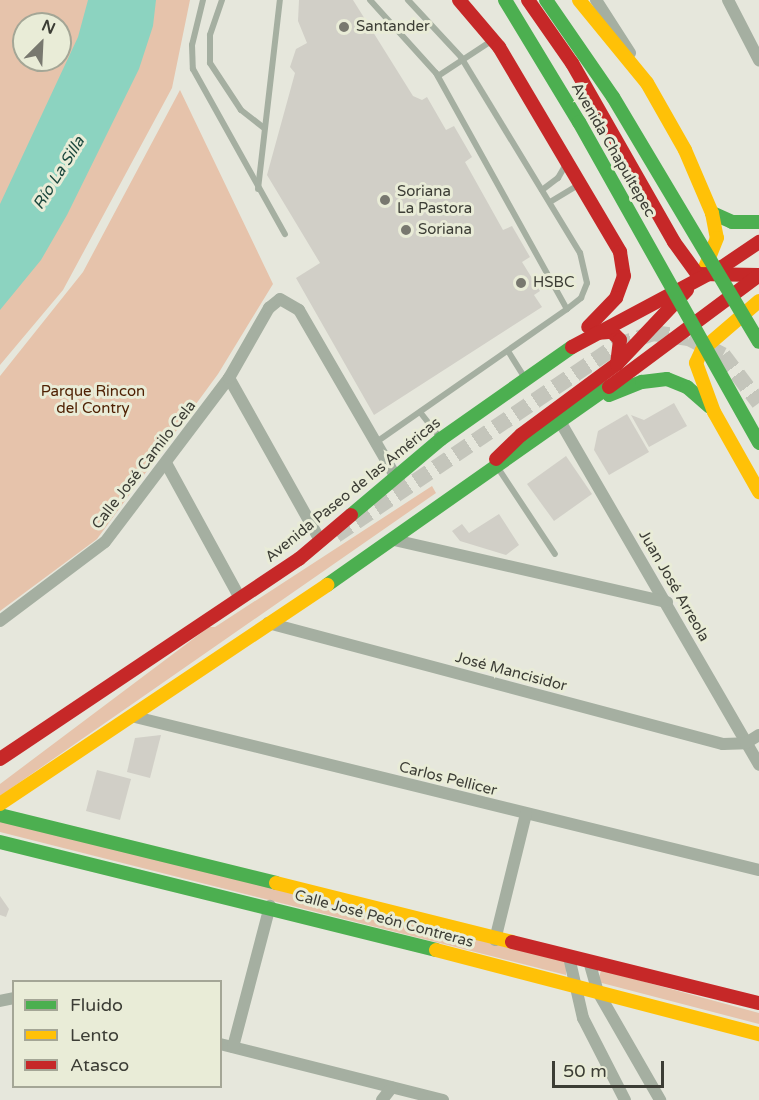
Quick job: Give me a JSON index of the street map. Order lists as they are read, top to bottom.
{
  "streets": {
    "main road": ["Avenida Chapultepec", "Avenida Paseo de las Américas", "Calle José Peón Contreras"],
    "street": [
      "Calle José Camilo Cela",
      "Juan José Arreola",
      "José Mancisidor",
      "Carlos Pellicer"
    ]
  },
  "crossings": [
    ["Juan José Arreola", "José Mancisidor"]
  ],
  "water": ["Río La Silla"],
  "parks": ["Parque Rincon del Contry"],
  "places": [
    "Santander",
    "Soriana La Pastora",
    "Soriana",
    "HSBC"
  ],
  "legend": ["Fluido", "Lento", "Atasco"],
  "scale_bar": "50 m",
  "north": "top right"
}
